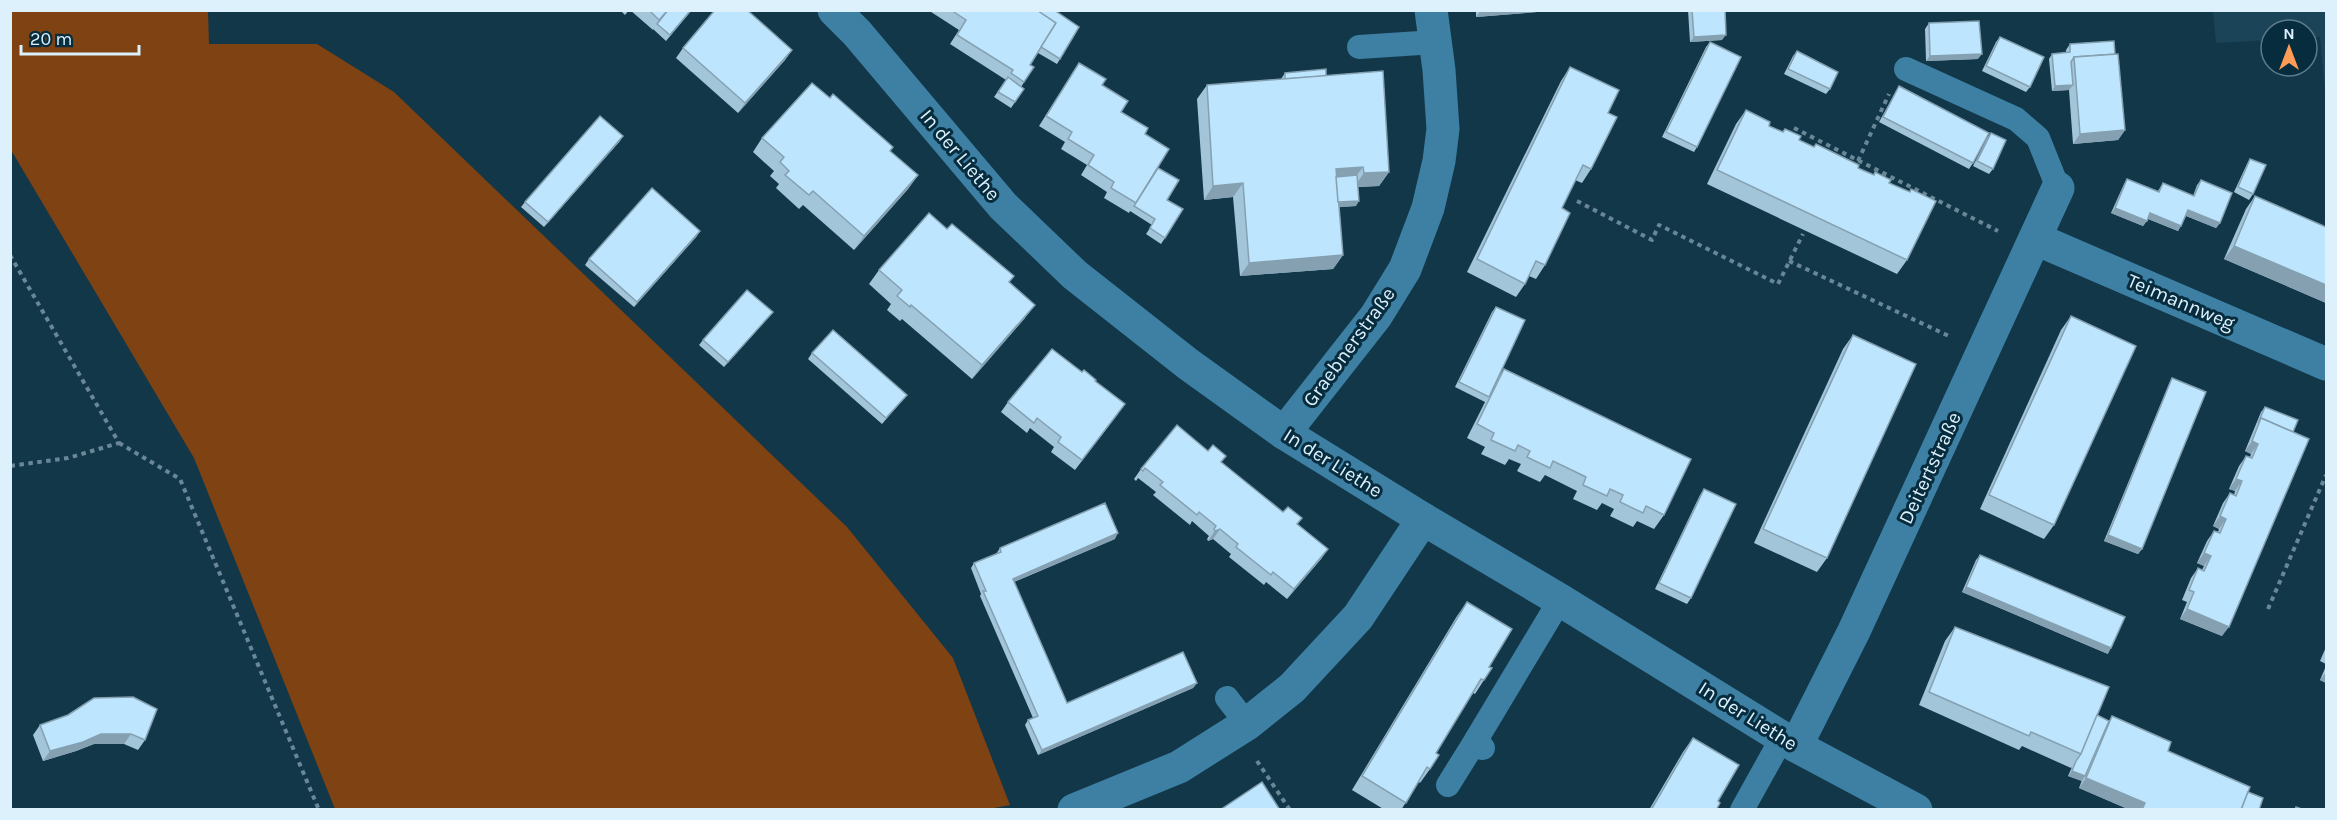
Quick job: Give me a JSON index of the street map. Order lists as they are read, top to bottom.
{
  "streets": {
    "street": [
      "In der Liethe",
      "Teimannweg",
      "Graebnerstraße",
      "Deitertstraße"
    ]
  },
  "crossings": [
    ["In der Liethe", "Graebnerstraße"],
    ["In der Liethe", "Deitertstraße"],
    ["Teimannweg", "Deitertstraße"]
  ],
  "scale_bar": "20 m",
  "north": "top"
}
